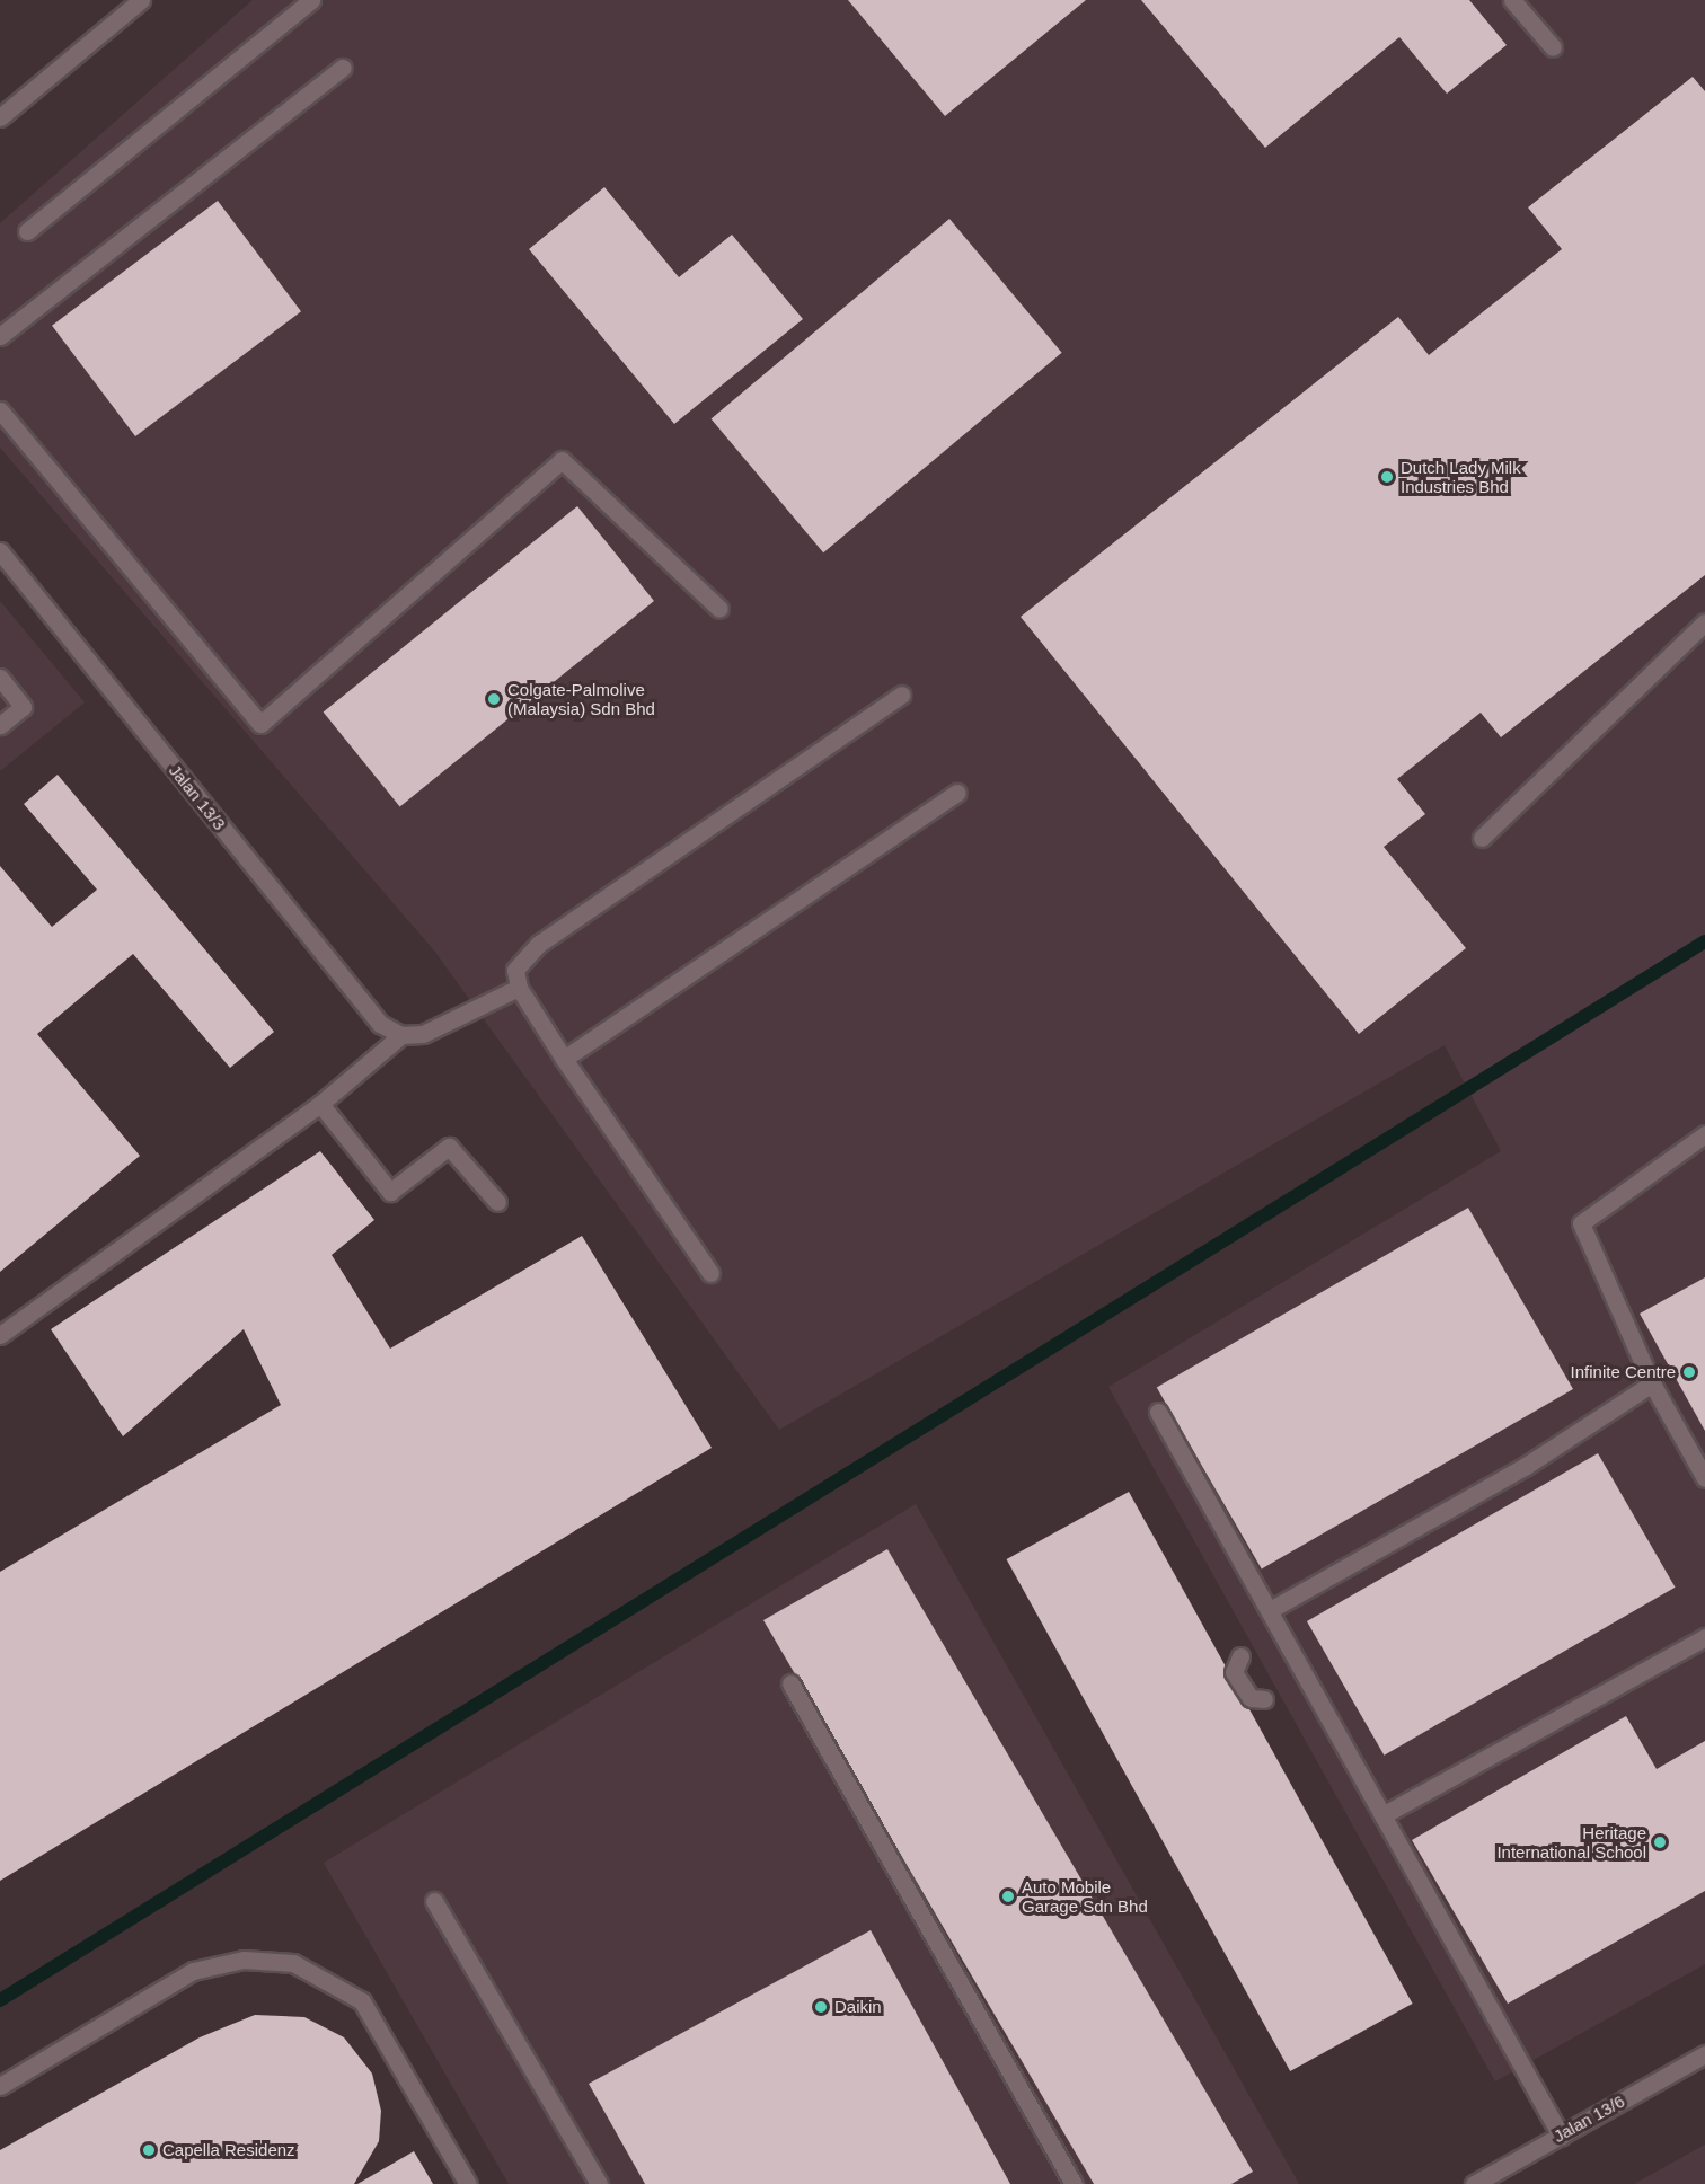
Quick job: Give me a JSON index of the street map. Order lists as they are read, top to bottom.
{
  "streets": {
    "street": ["Jalan 13/3", "Jalan 13/6"]
  },
  "places": [
    "Dutch Lady Milk Industries Bhd",
    "Colgate-Palmolive (Malaysia) Sdn Bhd",
    "Infinite Centre",
    "Heritage International School",
    "Auto Mobile Garage Sdn Bhd",
    "Daikin",
    "Capella Residenz"
  ]
}
